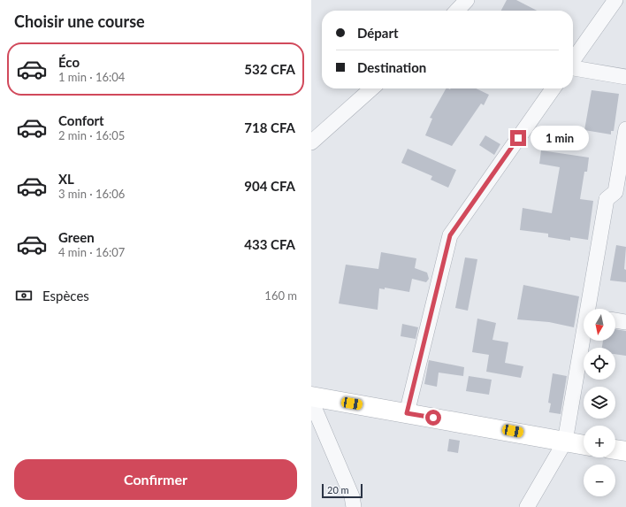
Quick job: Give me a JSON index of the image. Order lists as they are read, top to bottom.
{
  "scale_bar": "20 m",
  "north": "bottom",
  "page": {
    "heading": "Choisir une course",
    "banner": ["Départ", "Destination"],
    "list": [
      {
        "name": "Éco",
        "note": "1 min · 16:04",
        "value": "532 CFA"
      },
      {
        "name": "Confort",
        "note": "2 min · 16:05",
        "value": "718 CFA"
      },
      {
        "name": "XL",
        "note": "3 min · 16:06",
        "value": "904 CFA"
      },
      {
        "name": "Green",
        "note": "4 min · 16:07",
        "value": "433 CFA"
      }
    ],
    "bubble": "1 min",
    "pay": ["Espèces", "160 m"],
    "map_buttons": ["+", "−"],
    "buttons": "Confirmer",
    "scale": "20 m"
  }
}
